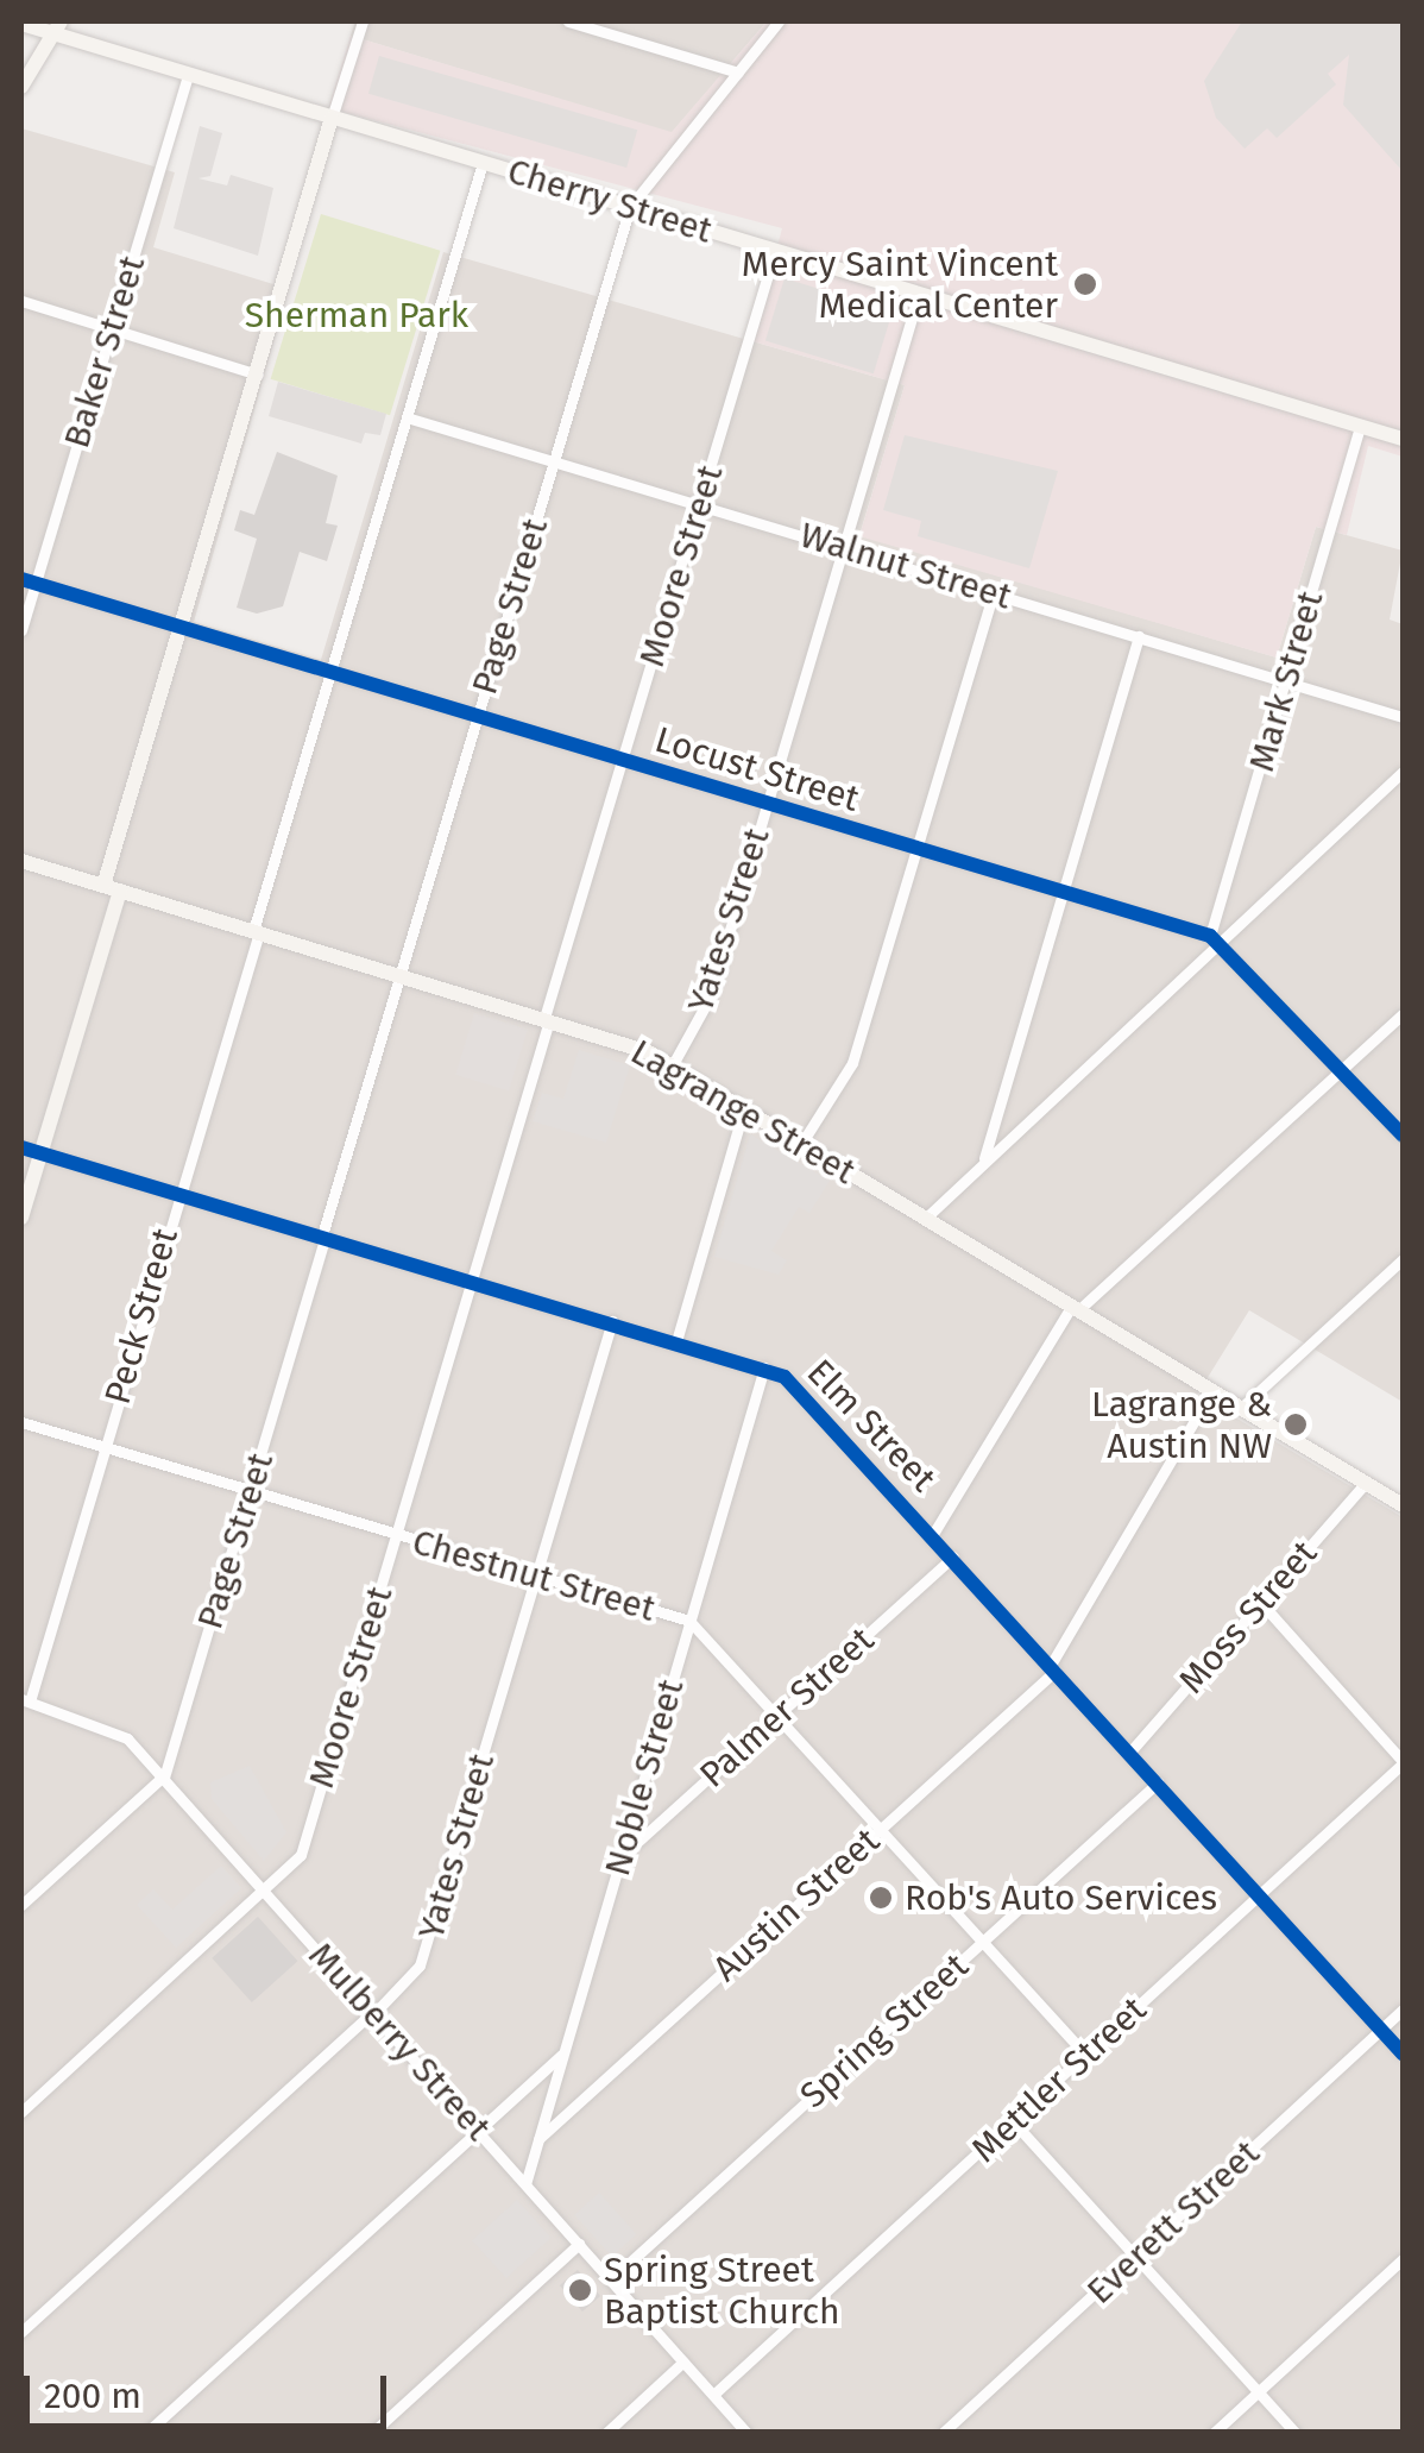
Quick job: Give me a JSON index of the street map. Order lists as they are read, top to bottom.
{
  "streets": {
    "main road": ["Cherry Street", "Lagrange Street"],
    "street": [
      "Baker Street",
      "Moore Street",
      "Walnut Street",
      "Page Street",
      "Mark Street",
      "Locust Street",
      "Yates Street",
      "Peck Street",
      "Elm Street",
      "Chestnut Street",
      "Moss Street",
      "Palmer Street",
      "Noble Street",
      "Austin Street",
      "Spring Street",
      "Mulberry Street",
      "Mettler Street",
      "Everett Street"
    ]
  },
  "crossings": [
    ["Cherry Street", "Baker Street"],
    ["Cherry Street", "Moore Street"],
    ["Cherry Street", "Page Street"],
    ["Cherry Street", "Mark Street"],
    ["Cherry Street", "Yates Street"],
    ["Cherry Street", "Peck Street"],
    ["Baker Street", "Locust Street"],
    ["Moore Street", "Walnut Street"],
    ["Moore Street", "Locust Street"],
    ["Moore Street", "Lagrange Street"],
    ["Moore Street", "Elm Street"],
    ["Moore Street", "Chestnut Street"],
    ["Moore Street", "Mulberry Street"],
    ["Walnut Street", "Page Street"],
    ["Walnut Street", "Mark Street"],
    ["Walnut Street", "Yates Street"],
    ["Walnut Street", "Peck Street"],
    ["Page Street", "Locust Street"],
    ["Page Street", "Lagrange Street"],
    ["Page Street", "Elm Street"],
    ["Page Street", "Chestnut Street"],
    ["Page Street", "Mulberry Street"],
    ["Mark Street", "Locust Street"],
    ["Locust Street", "Yates Street"],
    ["Locust Street", "Peck Street"],
    ["Yates Street", "Lagrange Street"],
    ["Yates Street", "Elm Street"],
    ["Yates Street", "Chestnut Street"],
    ["Yates Street", "Mulberry Street"],
    ["Lagrange Street", "Peck Street"],
    ["Lagrange Street", "Moss Street"],
    ["Lagrange Street", "Austin Street"],
    ["Peck Street", "Elm Street"],
    ["Peck Street", "Chestnut Street"],
    ["Peck Street", "Mulberry Street"],
    ["Elm Street", "Moss Street"],
    ["Elm Street", "Palmer Street"],
    ["Elm Street", "Noble Street"],
    ["Elm Street", "Austin Street"],
    ["Elm Street", "Spring Street"],
    ["Elm Street", "Mettler Street"],
    ["Elm Street", "Everett Street"],
    ["Chestnut Street", "Palmer Street"],
    ["Chestnut Street", "Noble Street"],
    ["Chestnut Street", "Austin Street"],
    ["Chestnut Street", "Spring Street"],
    ["Chestnut Street", "Mettler Street"],
    ["Palmer Street", "Noble Street"],
    ["Noble Street", "Austin Street"],
    ["Noble Street", "Mulberry Street"],
    ["Spring Street", "Mulberry Street"],
    ["Mulberry Street", "Mettler Street"]
  ],
  "parks": ["Sherman Park"],
  "places": [
    "Mercy Saint Vincent Medical Center",
    "Lagrange & Austin NW",
    "Rob's Auto Services",
    "Spring Street Baptist Church"
  ],
  "scale_bar": "200 m"
}
